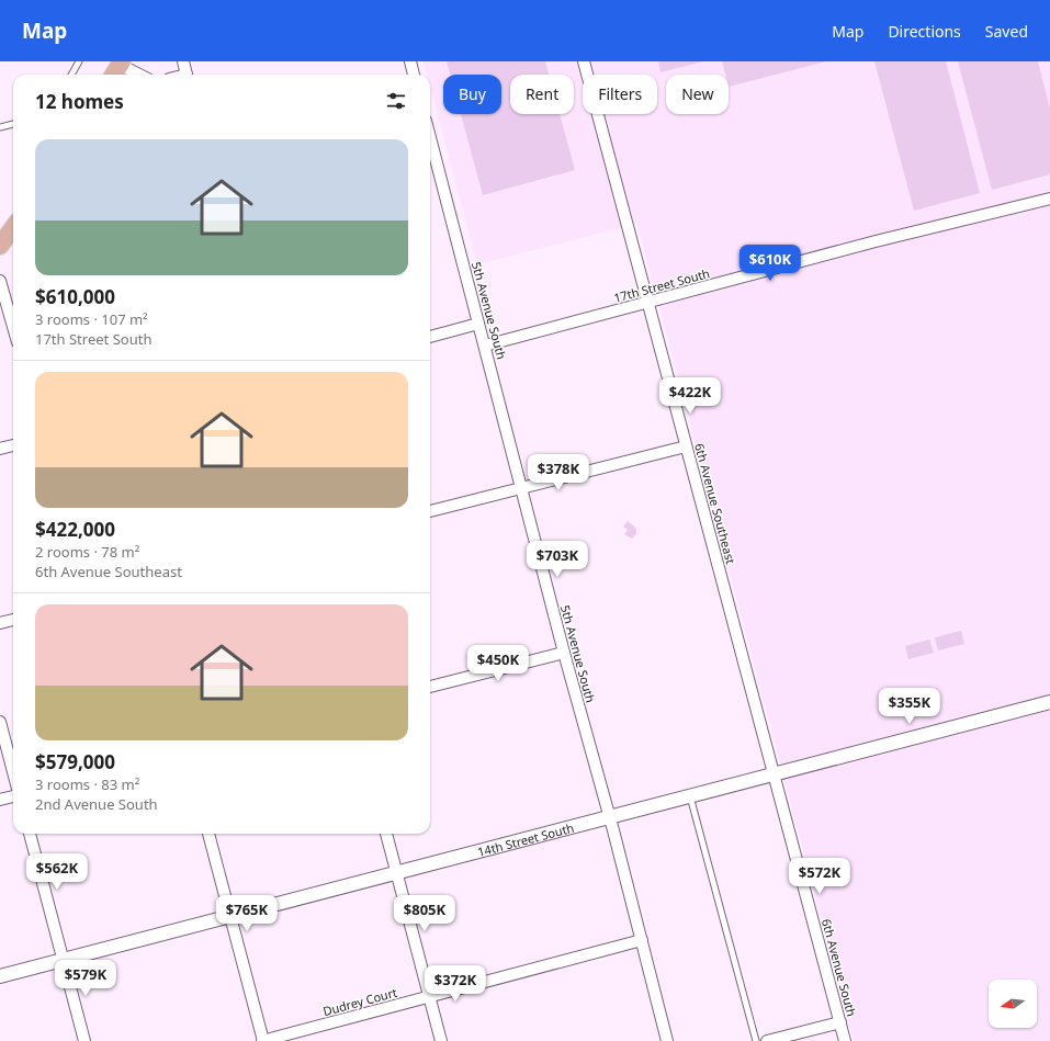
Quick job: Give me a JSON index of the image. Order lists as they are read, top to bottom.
{
  "streets": {
    "street": [
      "17th Street South",
      "5th Avenue South",
      "6th Avenue Southeast",
      "14th Street South",
      "6th Avenue South",
      "Dudrey Court"
    ]
  },
  "crossings": [
    ["17th Street South", "5th Avenue South"],
    ["17th Street South", "6th Avenue Southeast"],
    ["5th Avenue South", "14th Street South"],
    ["5th Avenue South", "Dudrey Court"],
    ["6th Avenue Southeast", "14th Street South"],
    ["6th Avenue Southeast", "6th Avenue South"],
    ["14th Street South", "6th Avenue South"]
  ],
  "north": "left",
  "page": {
    "header": "Map",
    "nav": ["Map", "Directions", "Saved"],
    "chip": [
      "Buy",
      "Rent",
      "Filters",
      "New"
    ],
    "heading": "12 homes",
    "list": [
      {
        "name": "$610,000",
        "note": "3 rooms · 107 m² · 17th Street South"
      },
      {
        "name": "$422,000",
        "note": "2 rooms · 78 m² · 6th Avenue Southeast"
      },
      {
        "name": "$579,000",
        "note": "3 rooms · 83 m² · 2nd Avenue South"
      }
    ],
    "price": [
      "$610K",
      "$422K",
      "$378K",
      "$703K",
      "$450K",
      "$355K",
      "$562K",
      "$572K",
      "$765K",
      "$805K",
      "$579K",
      "$372K"
    ]
  }
}
